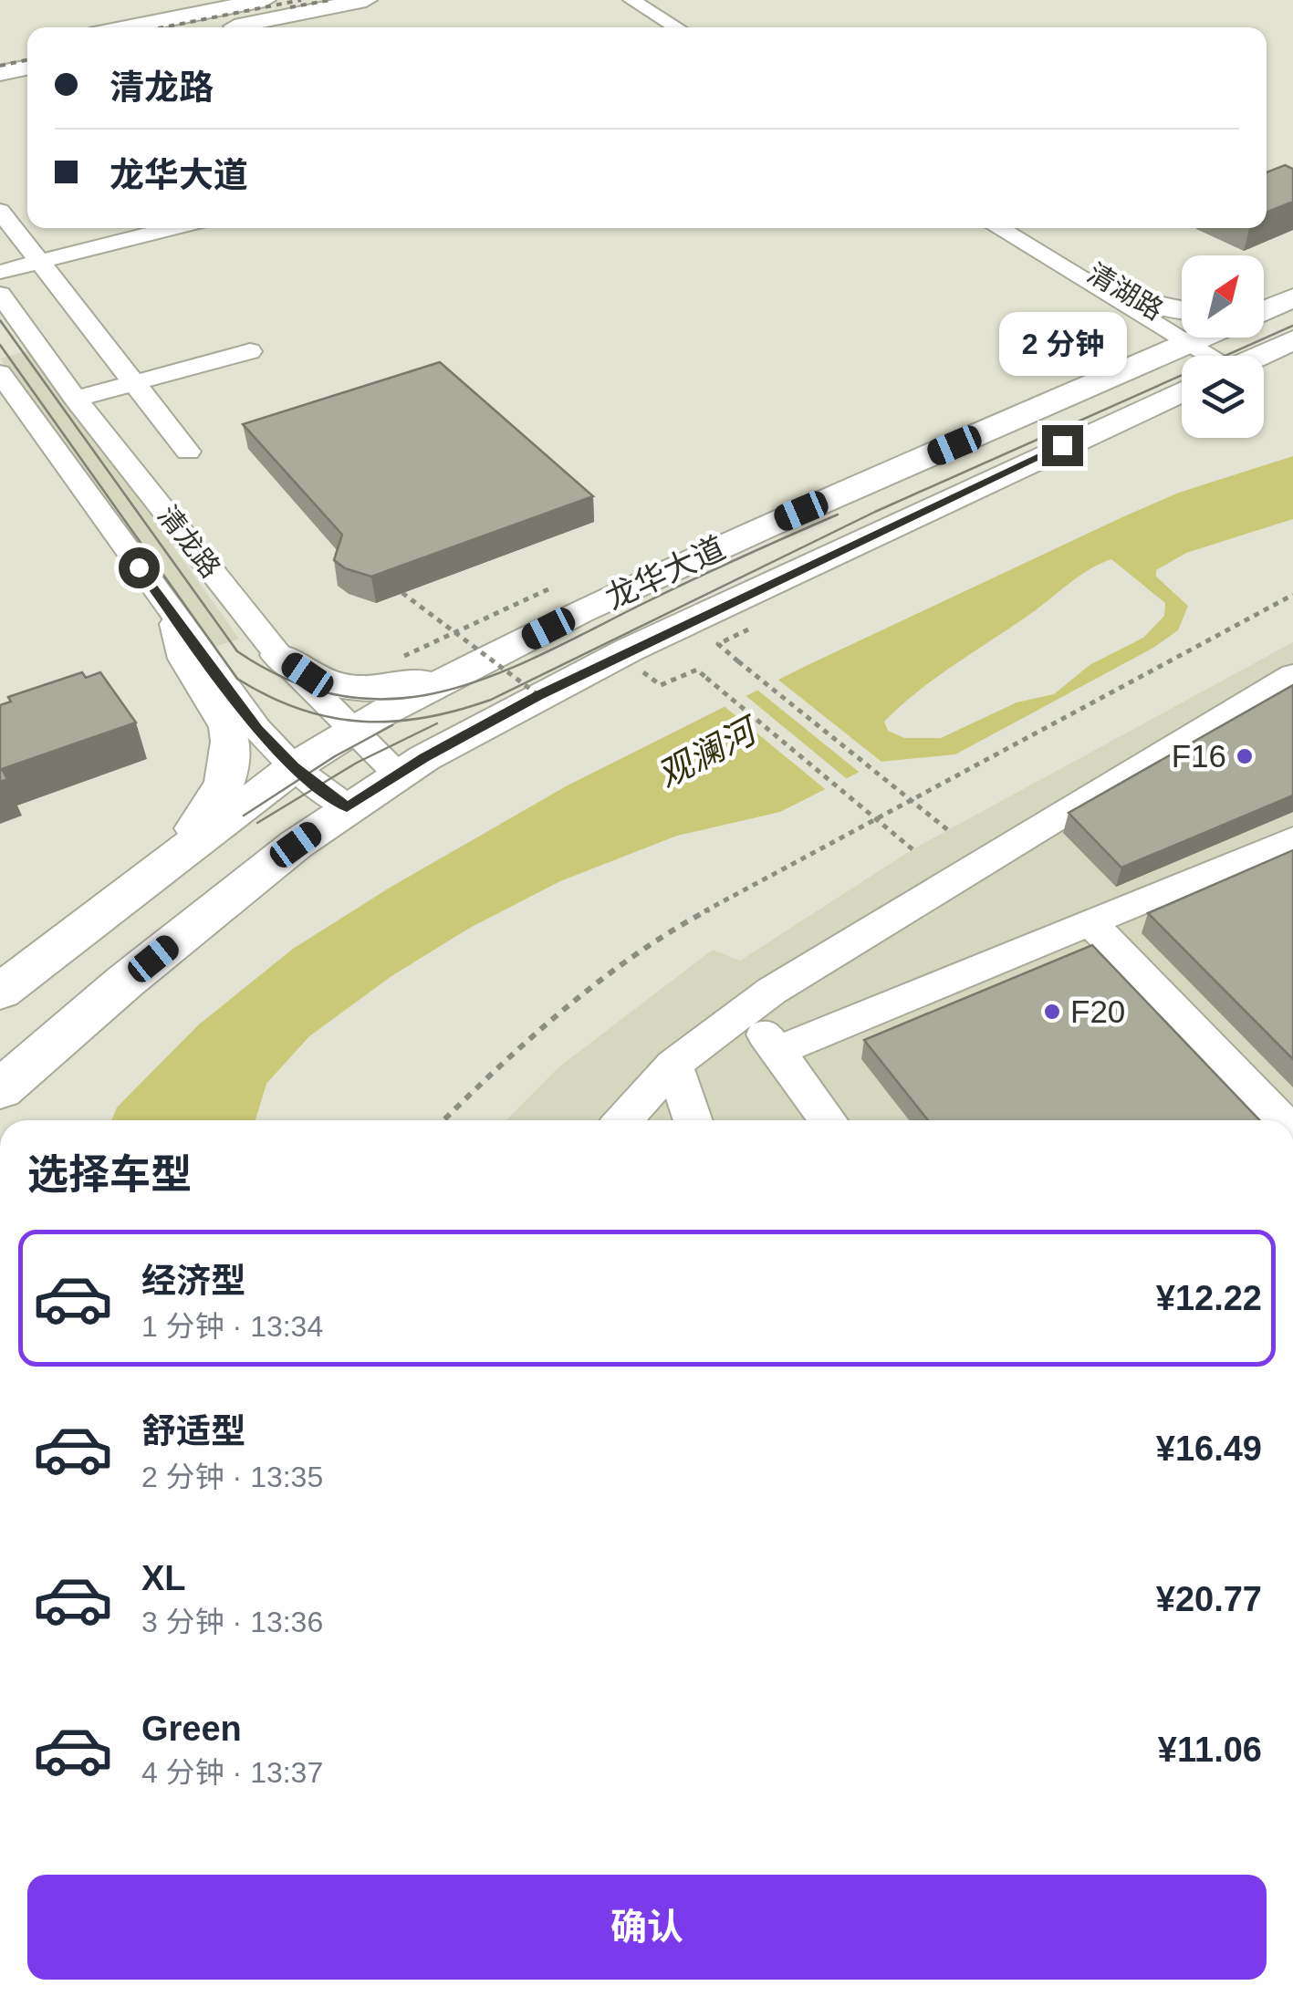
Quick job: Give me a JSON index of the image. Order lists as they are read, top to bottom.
{
  "streets": {
    "main road": ["龙华大道"],
    "street": ["清湖路", "清龙路"]
  },
  "crossings": [
    ["清龙路", "龙华大道"]
  ],
  "water": ["观澜河"],
  "places": ["F16", "F20"],
  "north": "top right",
  "page": {
    "banner": ["清龙路", "龙华大道"],
    "bubble": "2 分钟",
    "heading": "选择车型",
    "list": [
      {
        "name": "经济型",
        "note": "1 分钟 · 13:34",
        "value": "¥12.22"
      },
      {
        "name": "舒适型",
        "note": "2 分钟 · 13:35",
        "value": "¥16.49"
      },
      {
        "name": "XL",
        "note": "3 分钟 · 13:36",
        "value": "¥20.77"
      },
      {
        "name": "Green",
        "note": "4 分钟 · 13:37",
        "value": "¥11.06"
      }
    ],
    "buttons": "确认"
  }
}
